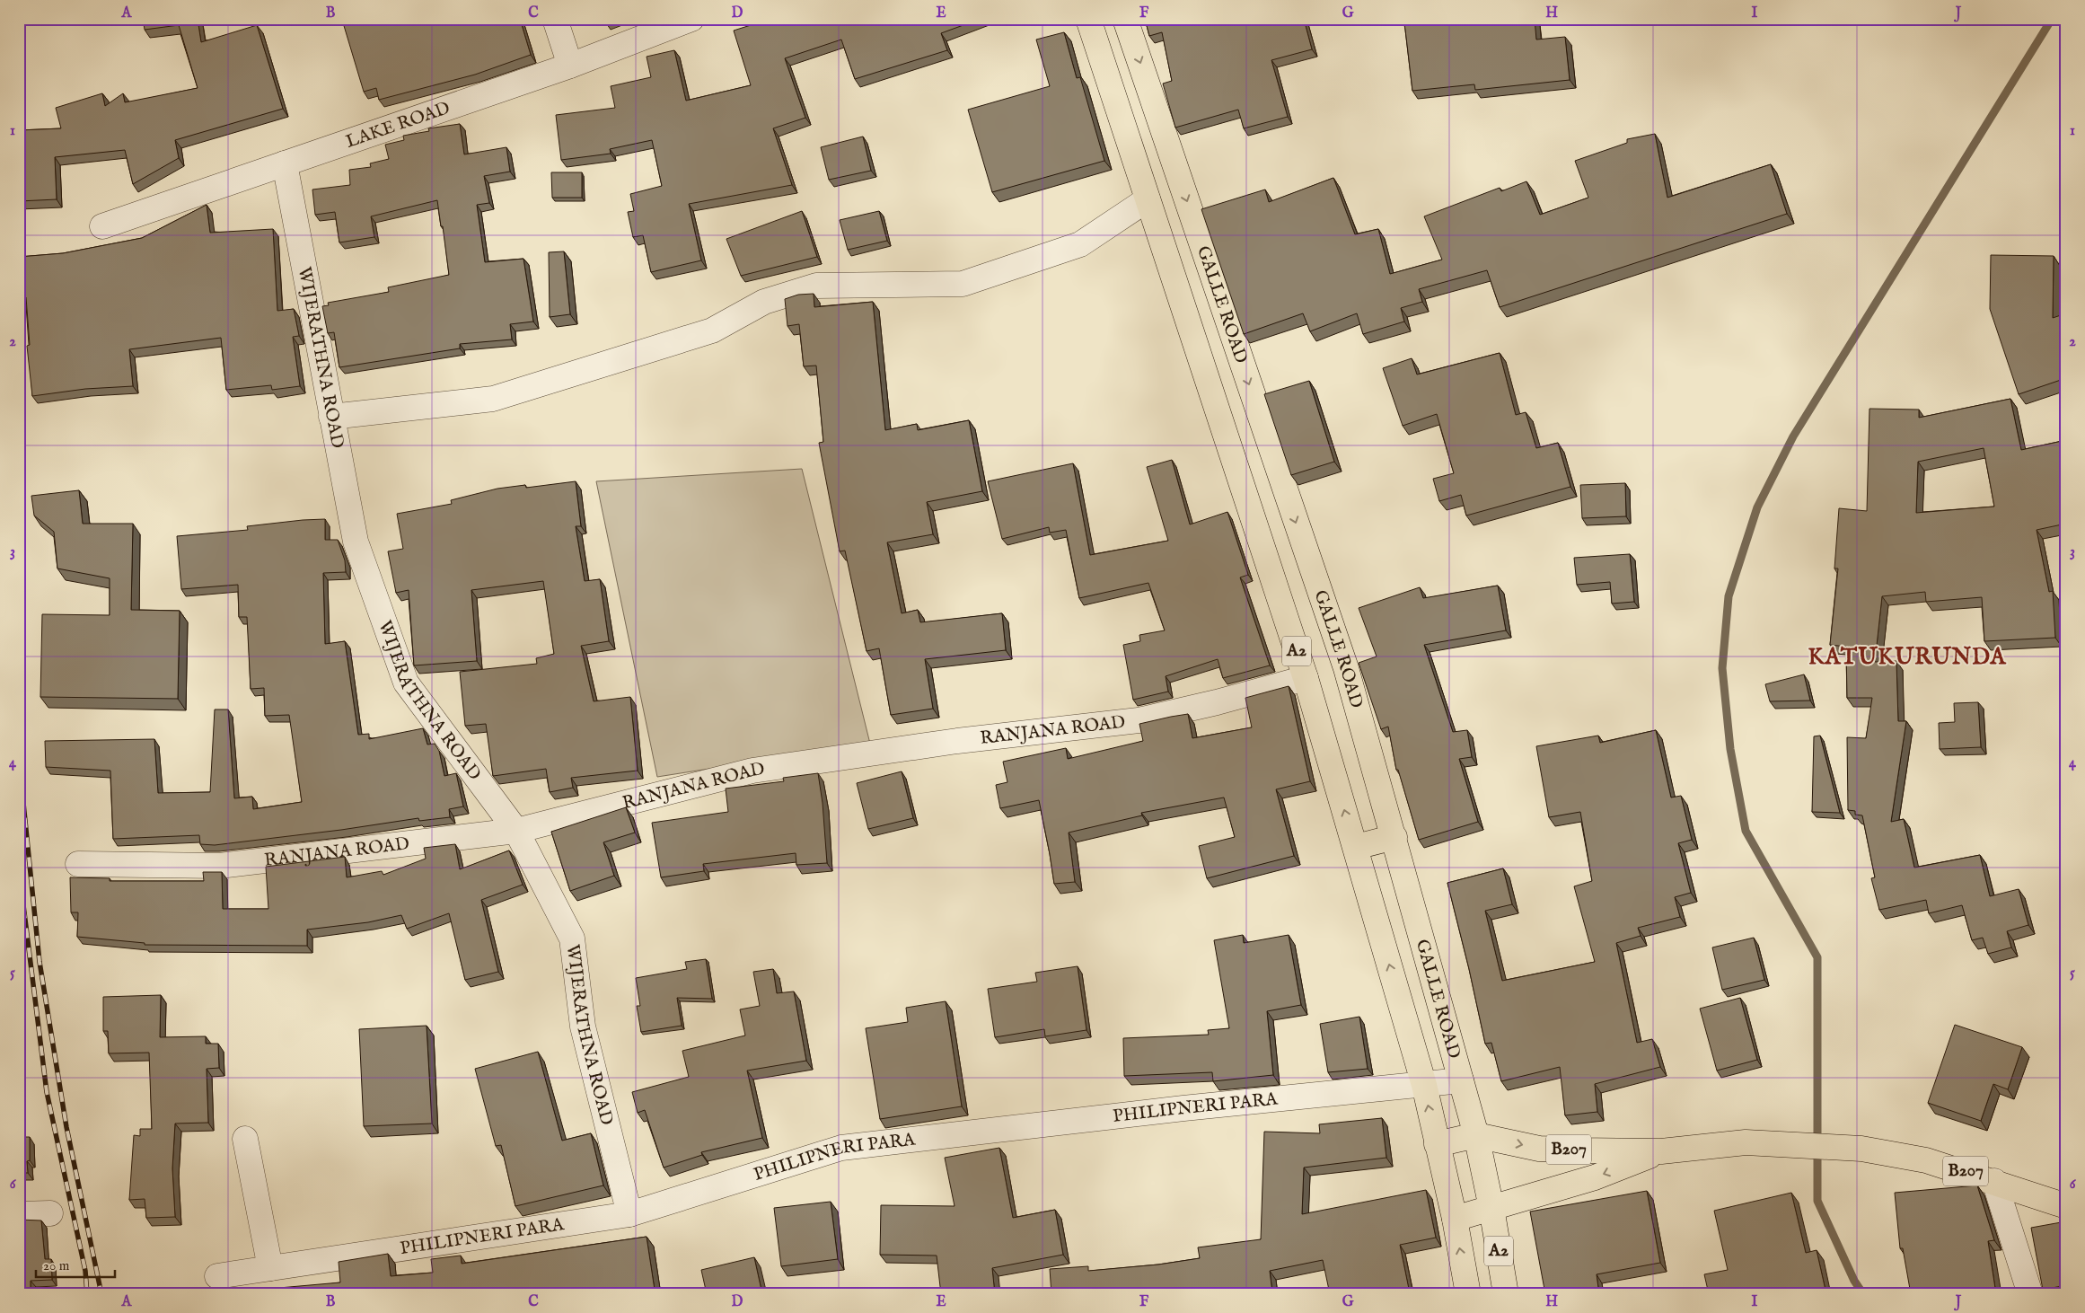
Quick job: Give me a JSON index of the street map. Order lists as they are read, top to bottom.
{
  "streets": {
    "main road": ["GALLE ROAD", "A2", "B207"],
    "street": [
      "LAKE ROAD",
      "WIJERATHNA ROAD",
      "RANJANA ROAD",
      "PHILIPNERI PARA"
    ]
  },
  "crossings": [
    ["LAKE ROAD", "WIJERATHNA ROAD"],
    ["GALLE ROAD", "RANJANA ROAD"],
    ["GALLE ROAD", "PHILIPNERI PARA"],
    ["GALLE ROAD", "B207"],
    ["WIJERATHNA ROAD", "RANJANA ROAD"],
    ["WIJERATHNA ROAD", "PHILIPNERI PARA"]
  ],
  "districts": ["KATUKURUNDA"],
  "scale_bar": "20 m",
  "grid": {
    "columns": [
      "A",
      "B",
      "C",
      "D",
      "E",
      "F",
      "G",
      "H",
      "I",
      "J"
    ],
    "rows": [
      "1",
      "2",
      "3",
      "4",
      "5",
      "6"
    ]
  }
}
